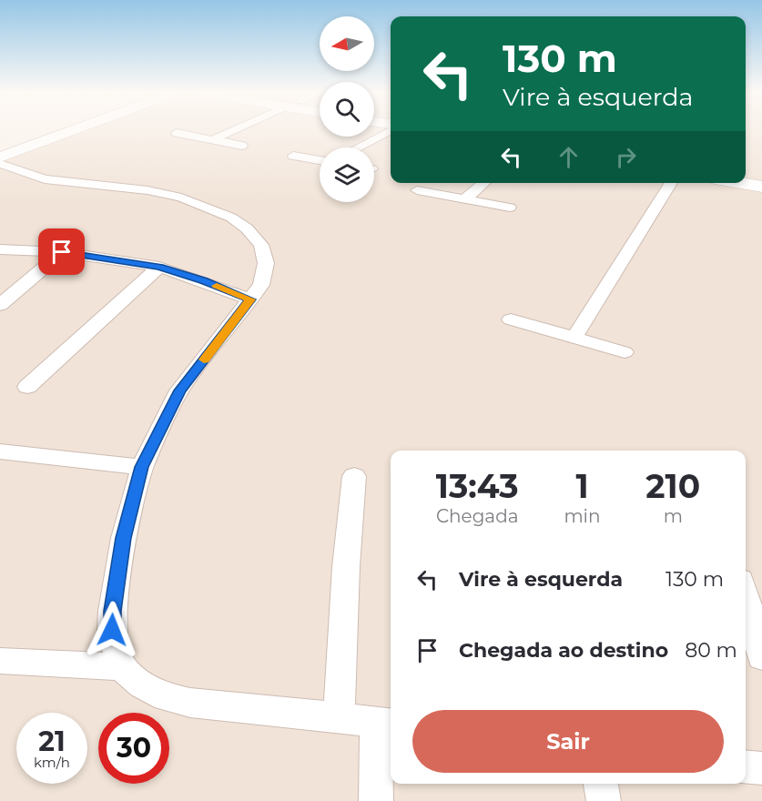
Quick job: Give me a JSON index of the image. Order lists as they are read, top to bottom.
{
  "north": "left",
  "page": {
    "turn": ["130 m", "Vire à esquerda"],
    "eta": [
      "13:43",
      "Chegada",
      "1",
      "min",
      "210",
      "m"
    ],
    "list": [
      {
        "name": "Vire à esquerda",
        "value": "130 m"
      },
      {
        "name": "Chegada ao destino",
        "value": "80 m"
      }
    ],
    "buttons": "Sair",
    "speed": "21 km/h",
    "limit": "30"
  }
}
